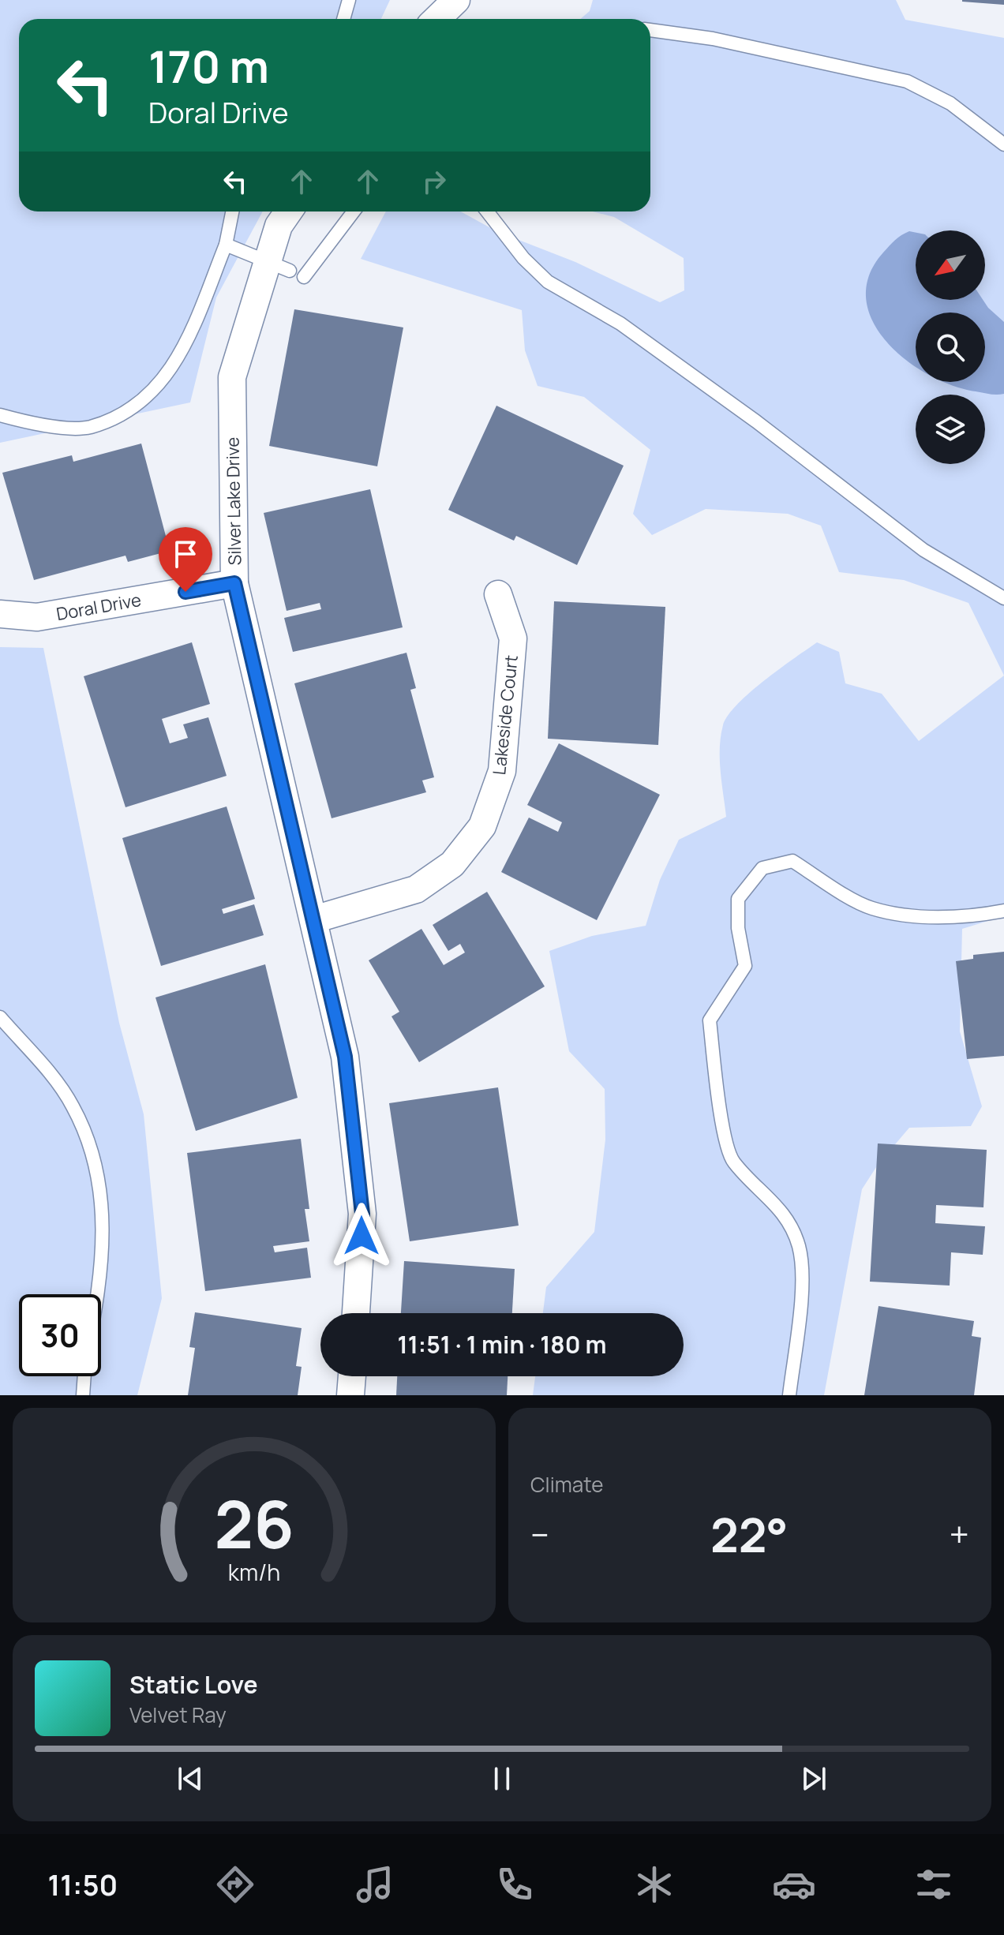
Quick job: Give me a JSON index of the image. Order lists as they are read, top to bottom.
{
  "streets": {
    "street": ["Silver Lake Drive", "Doral Drive", "Lakeside Court"]
  },
  "crossings": [
    ["Silver Lake Drive", "Doral Drive"],
    ["Silver Lake Drive", "Lakeside Court"]
  ],
  "north": "bottom left",
  "page": {
    "turn": ["170 m", "Doral Drive"],
    "limit": "30",
    "trip": "11:51 · 1 min · 180 m",
    "tile": "Climate",
    "heat": ["−", "22°", "+"],
    "song": ["Static Love", "Velvet Ray"],
    "tabs": "11:50",
    "gauge": ["26", "km/h"]
  }
}
